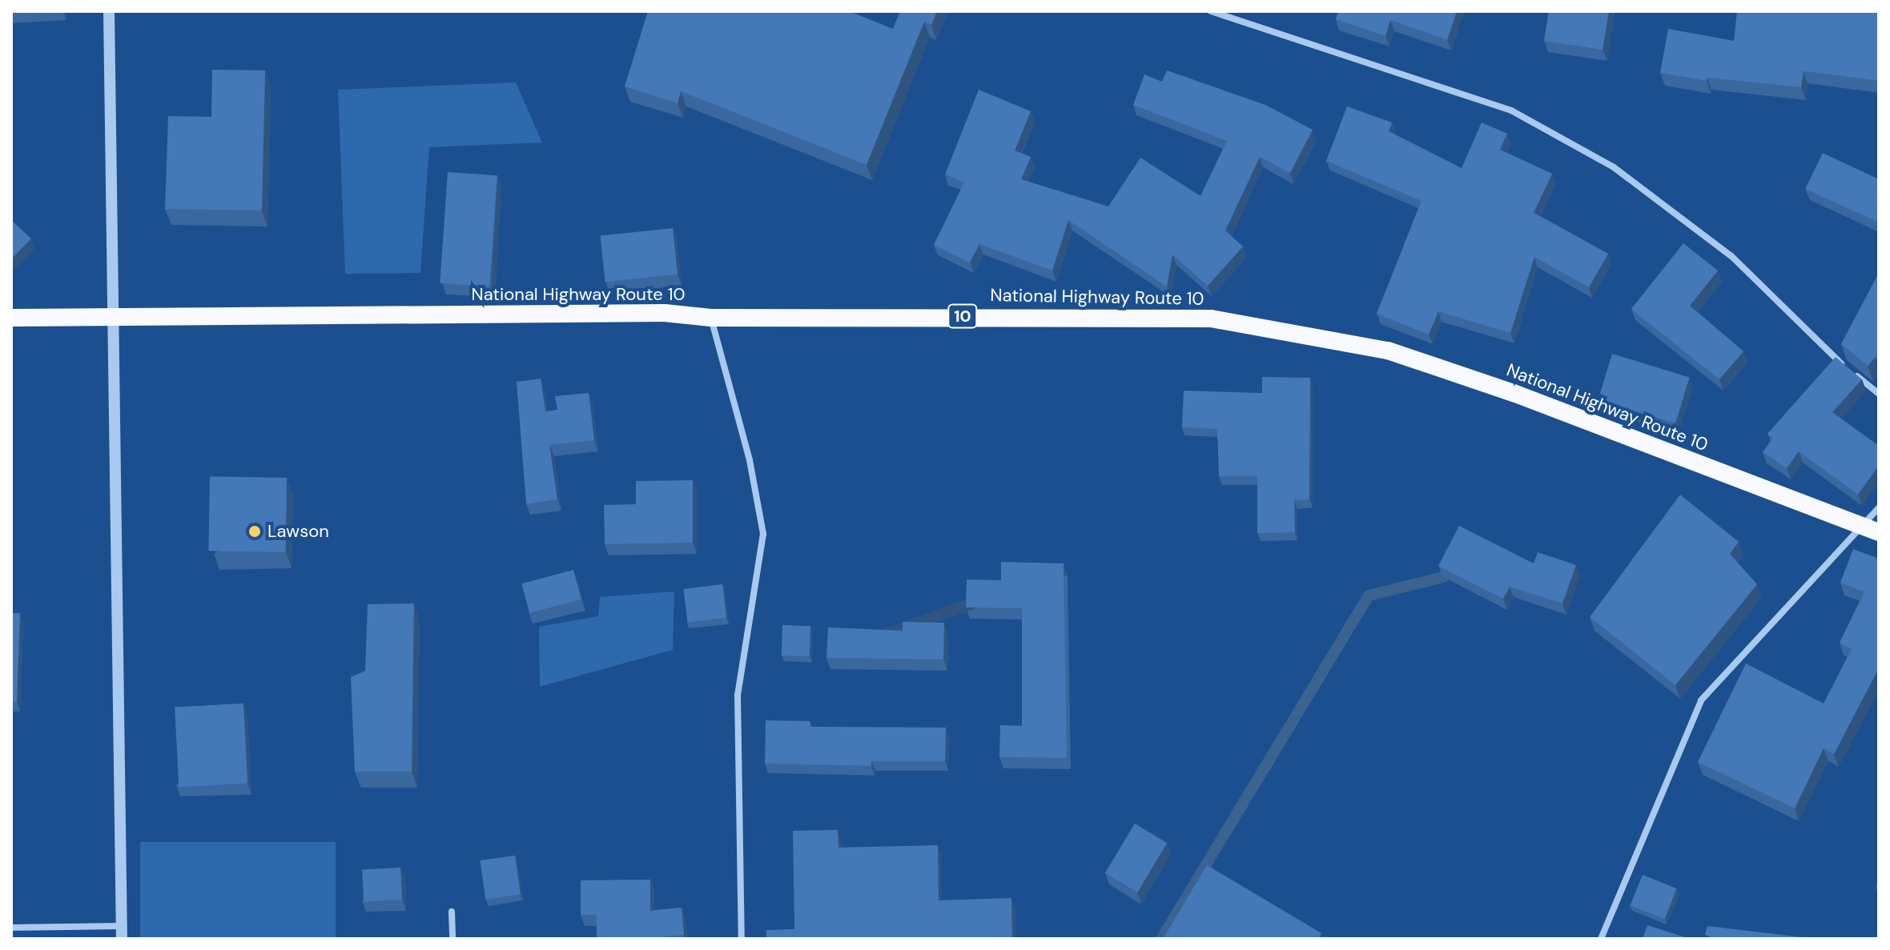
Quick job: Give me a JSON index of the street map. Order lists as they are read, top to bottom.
{
  "streets": {
    "highway": ["National Highway Route 10", "10"]
  },
  "places": ["Lawson"]
}
